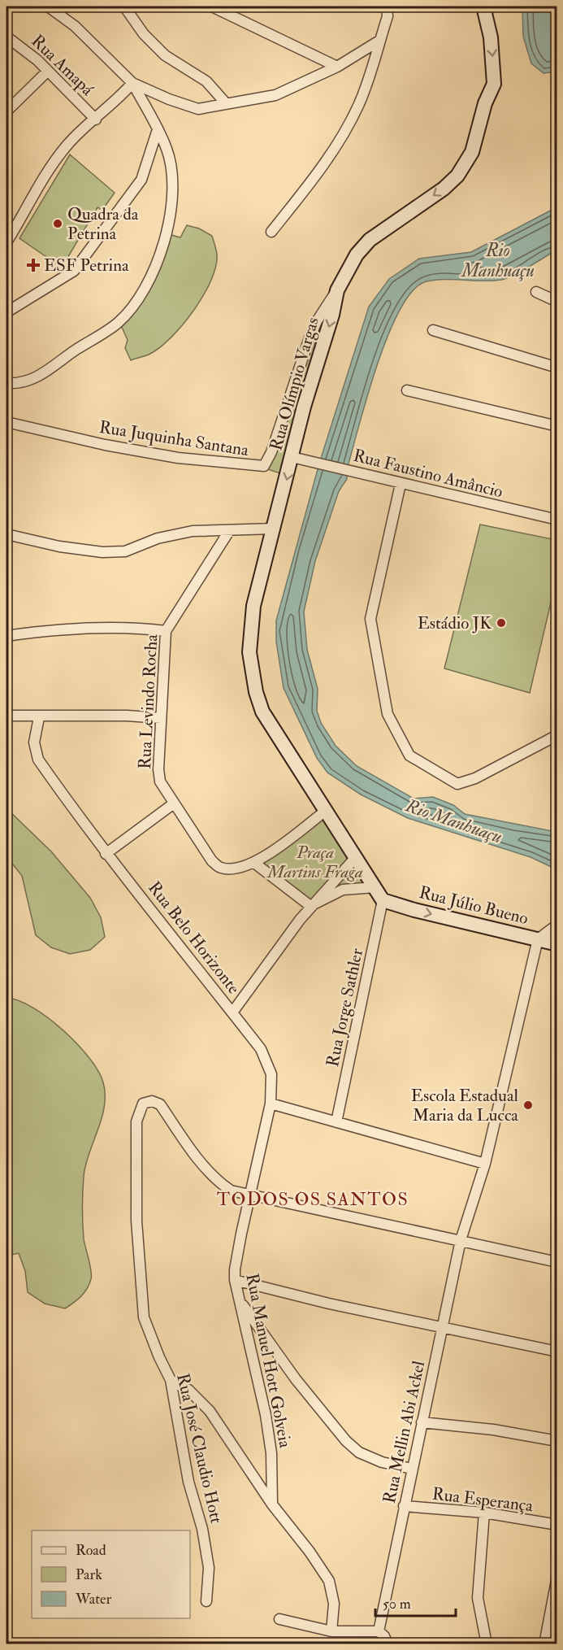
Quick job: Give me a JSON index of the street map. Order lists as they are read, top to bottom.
{
  "streets": {
    "street": [
      "Rua Amapá",
      "Rua Olímpio Vargas",
      "Rua Juquinha Santana",
      "Rua Faustino Amâncio",
      "Rua Levindo Rocha",
      "Rua Júlio Bueno",
      "Rua Belo Horizonte",
      "Rua Jorge Sathler",
      "Rua Manuel Hott Golveia",
      "Rua Mellin Abi Ackel",
      "Rua José Claudio Hott",
      "Rua Esperança"
    ]
  },
  "crossings": [
    ["Rua Olímpio Vargas", "Rua Juquinha Santana"],
    ["Rua Olímpio Vargas", "Rua Faustino Amâncio"],
    ["Rua Olímpio Vargas", "Rua Júlio Bueno"],
    ["Rua Olímpio Vargas", "Rua Jorge Sathler"],
    ["Rua Júlio Bueno", "Rua Jorge Sathler"],
    ["Rua Júlio Bueno", "Rua Mellin Abi Ackel"],
    ["Rua Belo Horizonte", "Rua Manuel Hott Golveia"],
    ["Rua Belo Horizonte", "Rua José Claudio Hott"],
    ["Rua Manuel Hott Golveia", "Rua José Claudio Hott"],
    ["Rua Mellin Abi Ackel", "Rua Esperança"]
  ],
  "one_way": ["Rua Júlio Bueno"],
  "districts": ["TODOS OS SANTOS"],
  "water": ["Rio Manhuaçu"],
  "parks": ["Praça Martins Fraga"],
  "places": {
    "other": ["Quadra da Petrina", "Estádio JK", "Escola Estadual Maria da Lucca"],
    "health": ["ESF Petrina"]
  },
  "legend": ["Road", "Park", "Water"],
  "scale_bar": "50 m"
}
